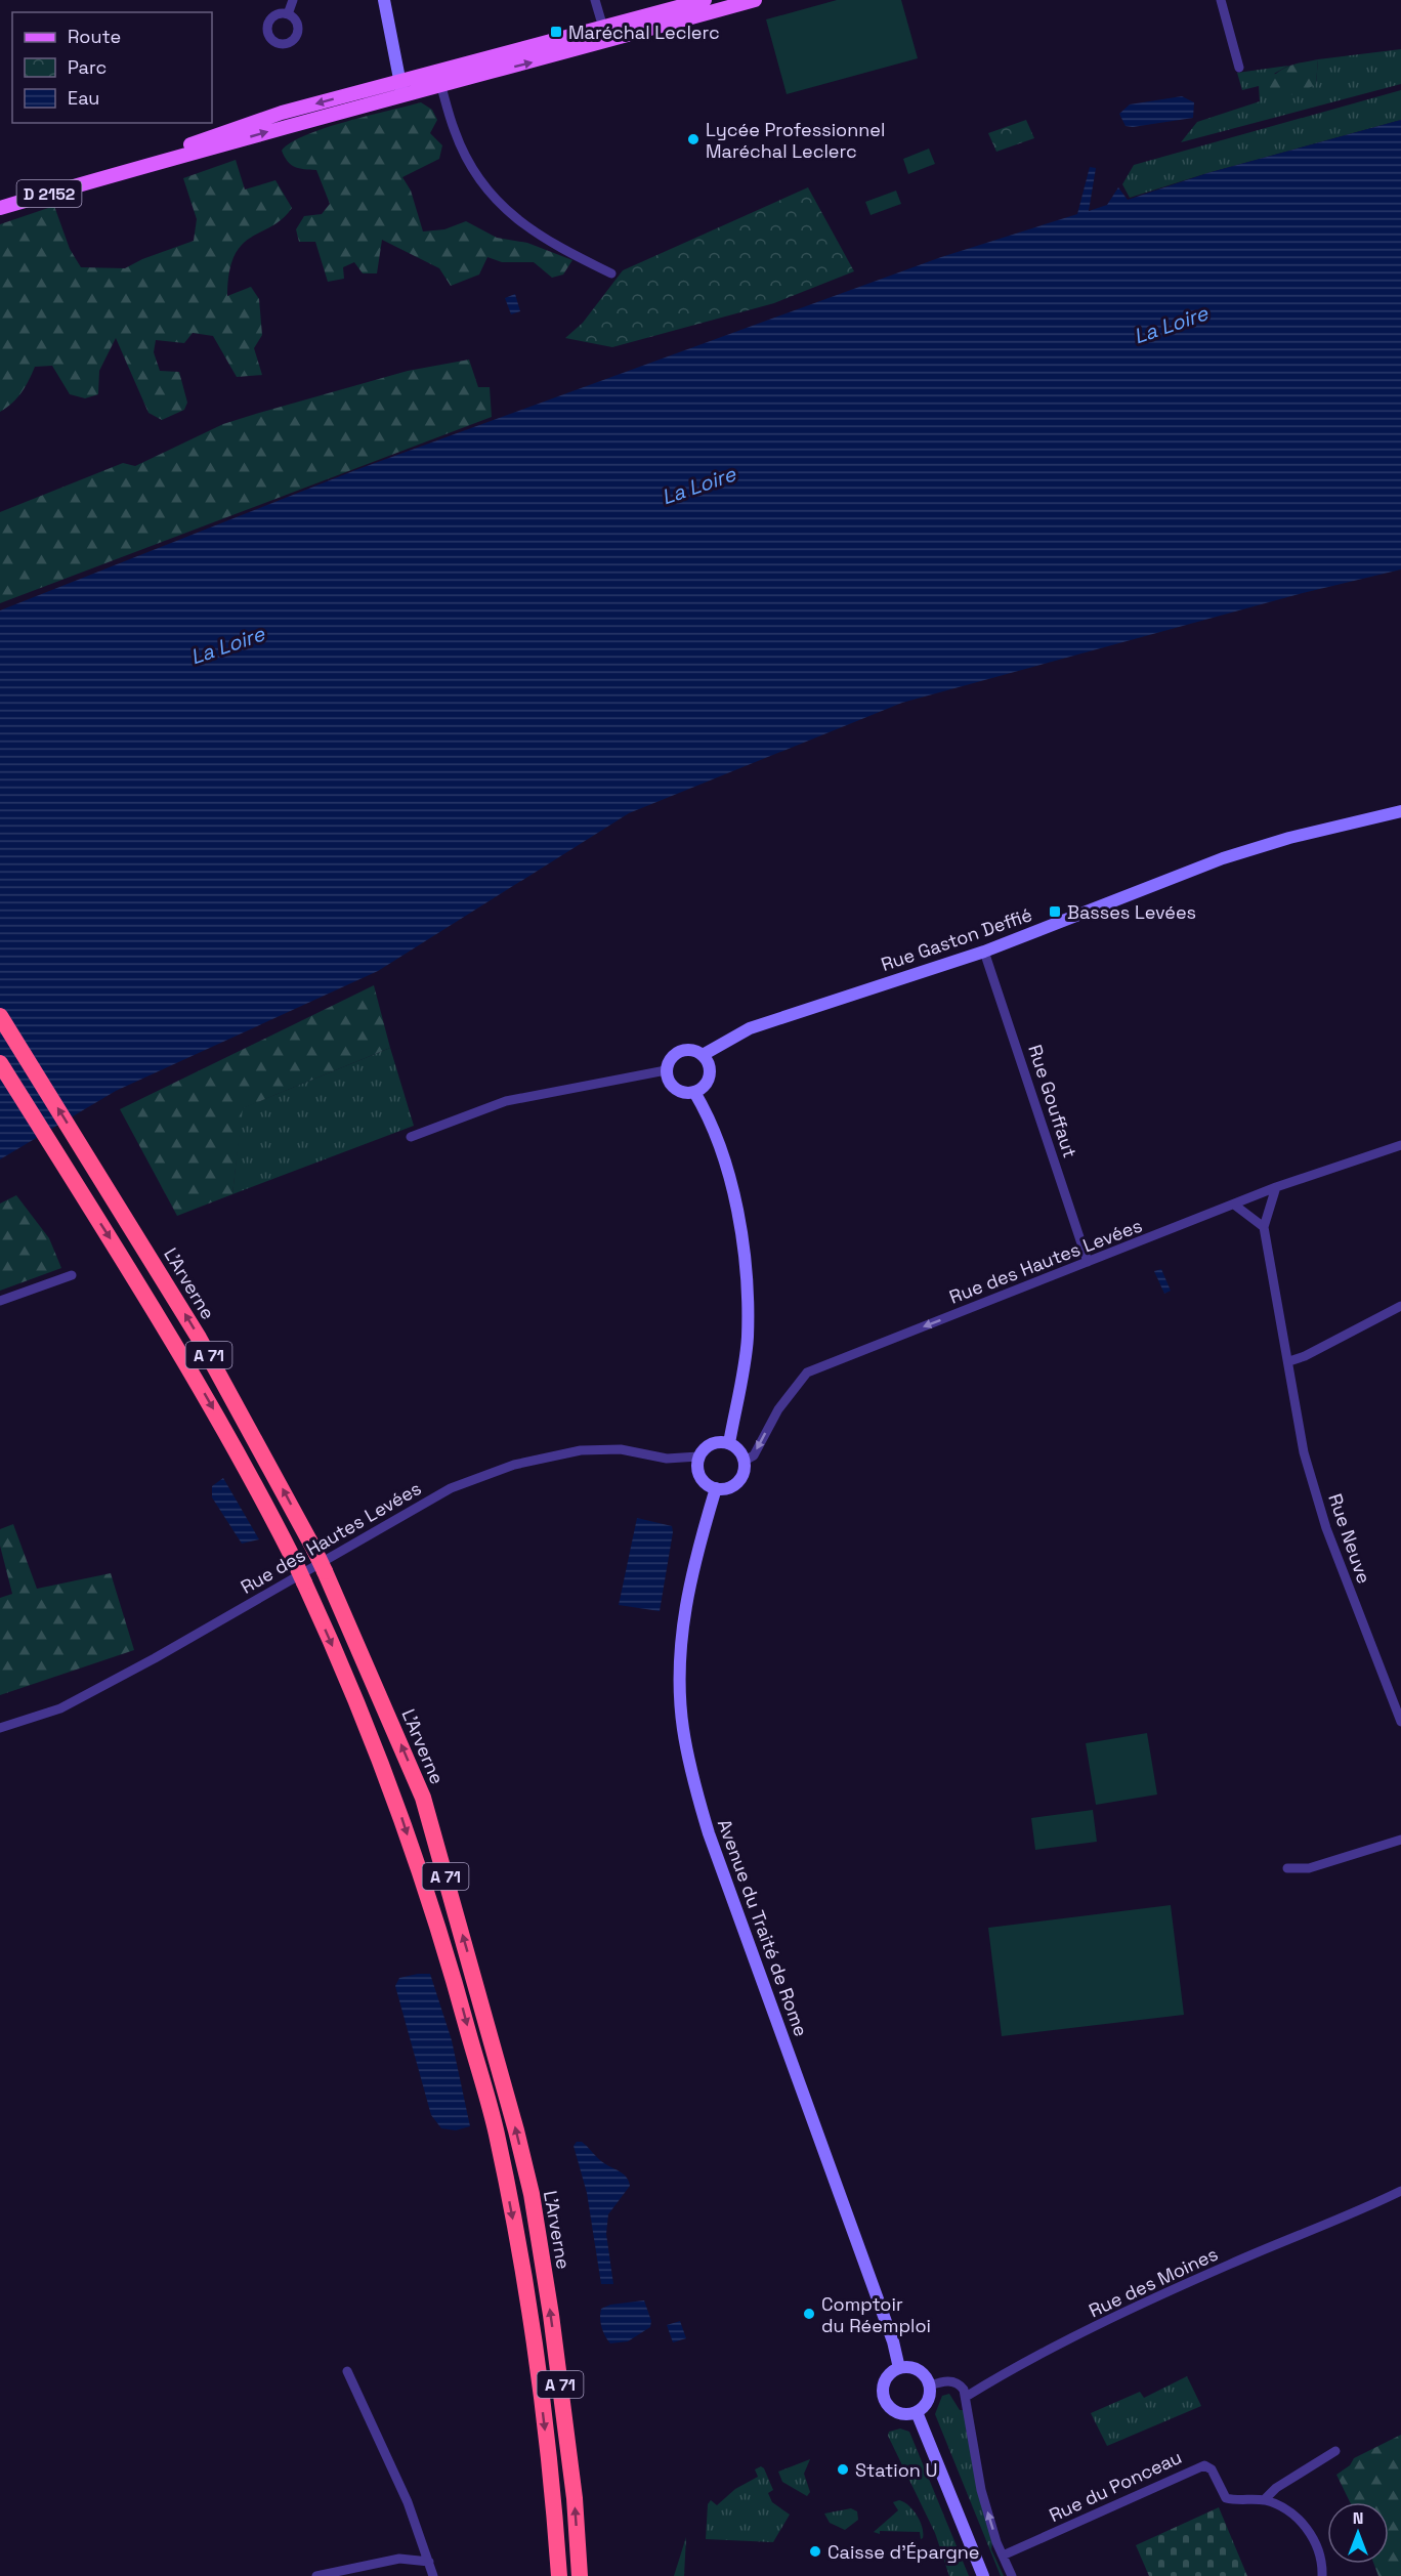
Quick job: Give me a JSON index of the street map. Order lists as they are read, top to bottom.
{
  "streets": {
    "highway": ["L'Arverne", "A 71"],
    "main road": ["D 2152", "Rue Gaston Deffié", "Avenue du Traité de Rome"],
    "street": [
      "Rue Gouffaut",
      "Rue des Hautes Levées",
      "Rue Neuve",
      "Rue des Moines",
      "Rue du Ponceau"
    ]
  },
  "crossings": [
    ["Rue Gaston Deffié", "Rue Gouffaut"],
    ["Rue Gouffaut", "Rue des Hautes Levées"],
    ["Rue des Hautes Levées", "Avenue du Traité de Rome"]
  ],
  "water": ["La Loire"],
  "places": {
    "transit": ["Maréchal Leclerc", "Basses Levées"],
    "other": [
      "Lycée Professionnel Maréchal Leclerc",
      "Comptoir du Réemploi",
      "Station U",
      "Caisse d'Épargne"
    ]
  },
  "legend": ["Route", "Parc", "Eau"],
  "north": "top"
}
